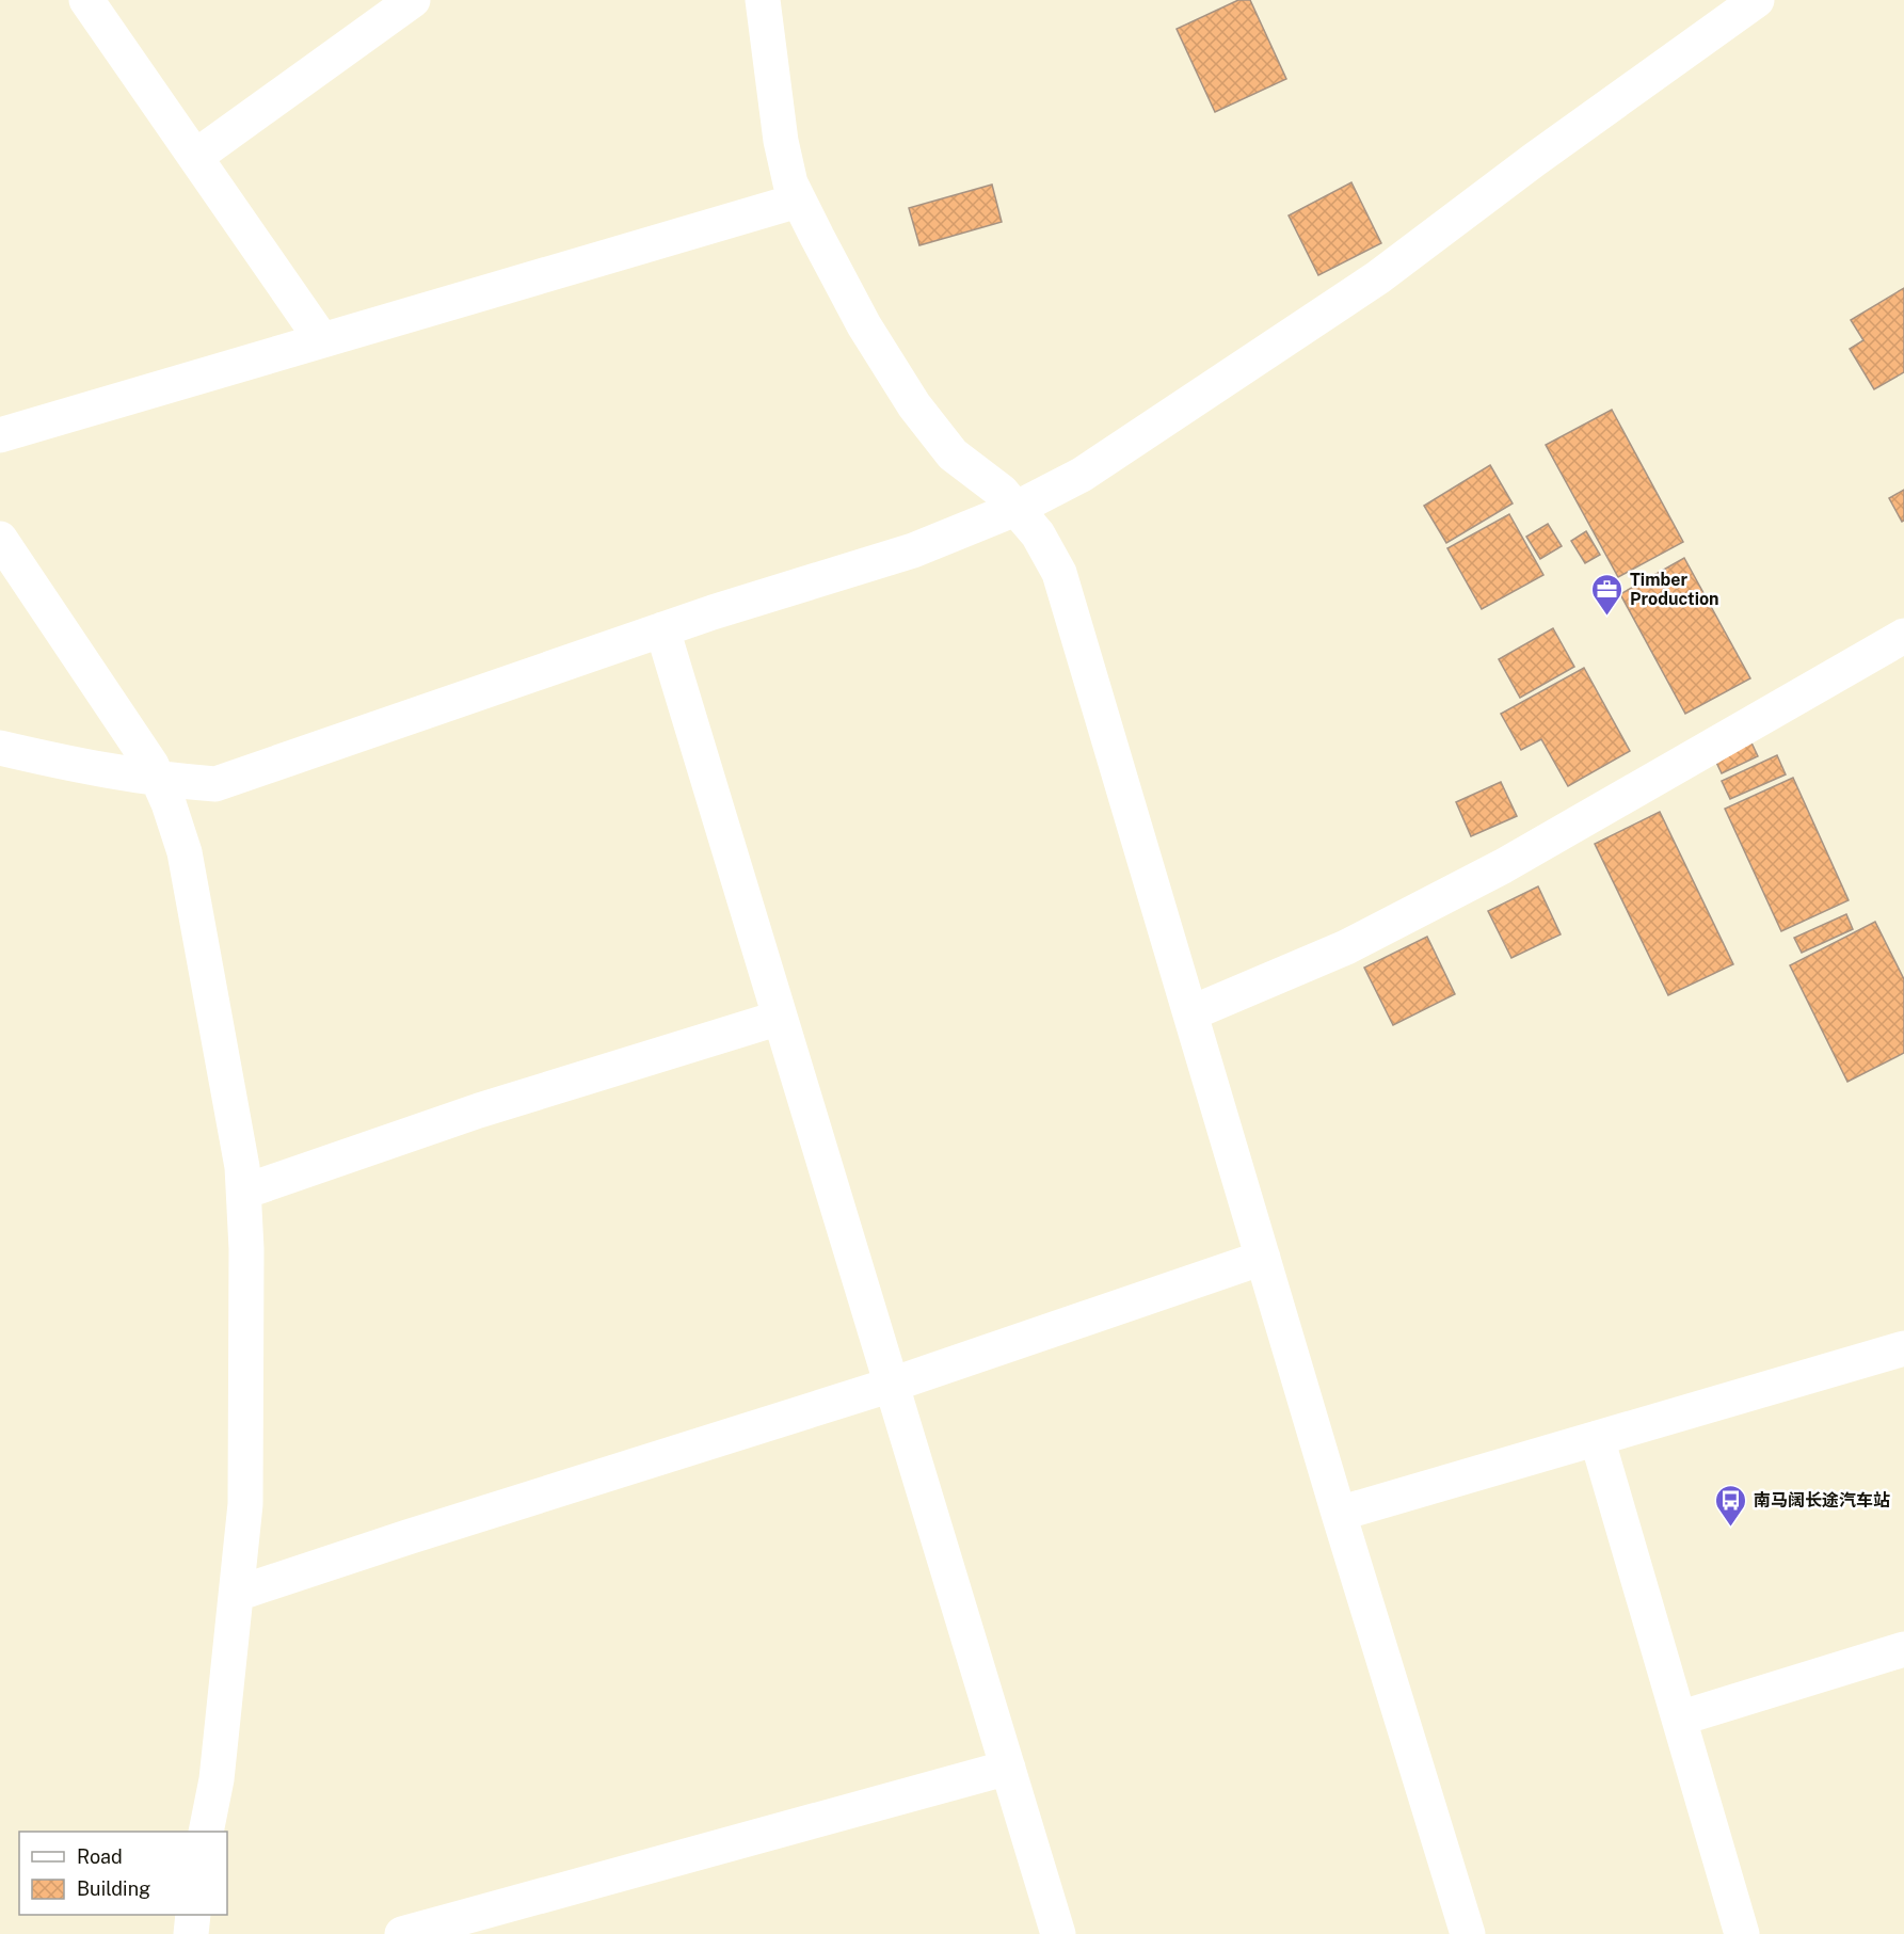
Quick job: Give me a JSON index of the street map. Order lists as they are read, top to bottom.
{
  "places": {
    "office": ["Timber Production"],
    "bus stop": ["南马阔长途汽车站"]
  },
  "legend": ["Road", "Building"]
}
